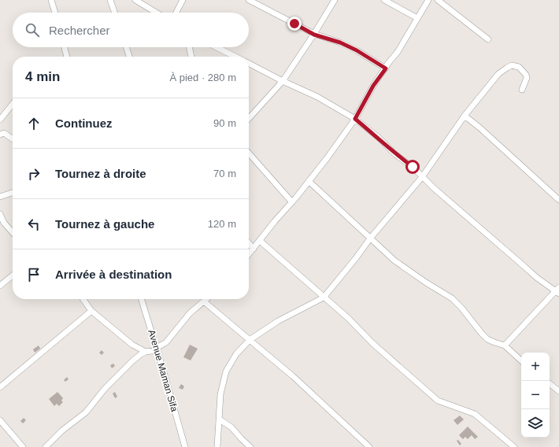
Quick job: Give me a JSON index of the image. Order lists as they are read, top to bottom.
{
  "streets": {
    "street": ["Avenue Maman Sifa"]
  },
  "page": {
    "search": "Rechercher",
    "heading": ["4 min", "À pied · 280 m"],
    "list": [
      ["Continuez", "90 m"],
      ["Tournez à droite", "70 m"],
      ["Tournez à gauche", "120 m"],
      "Arrivée à destination"
    ],
    "map_buttons": ["+", "−"]
  }
}
